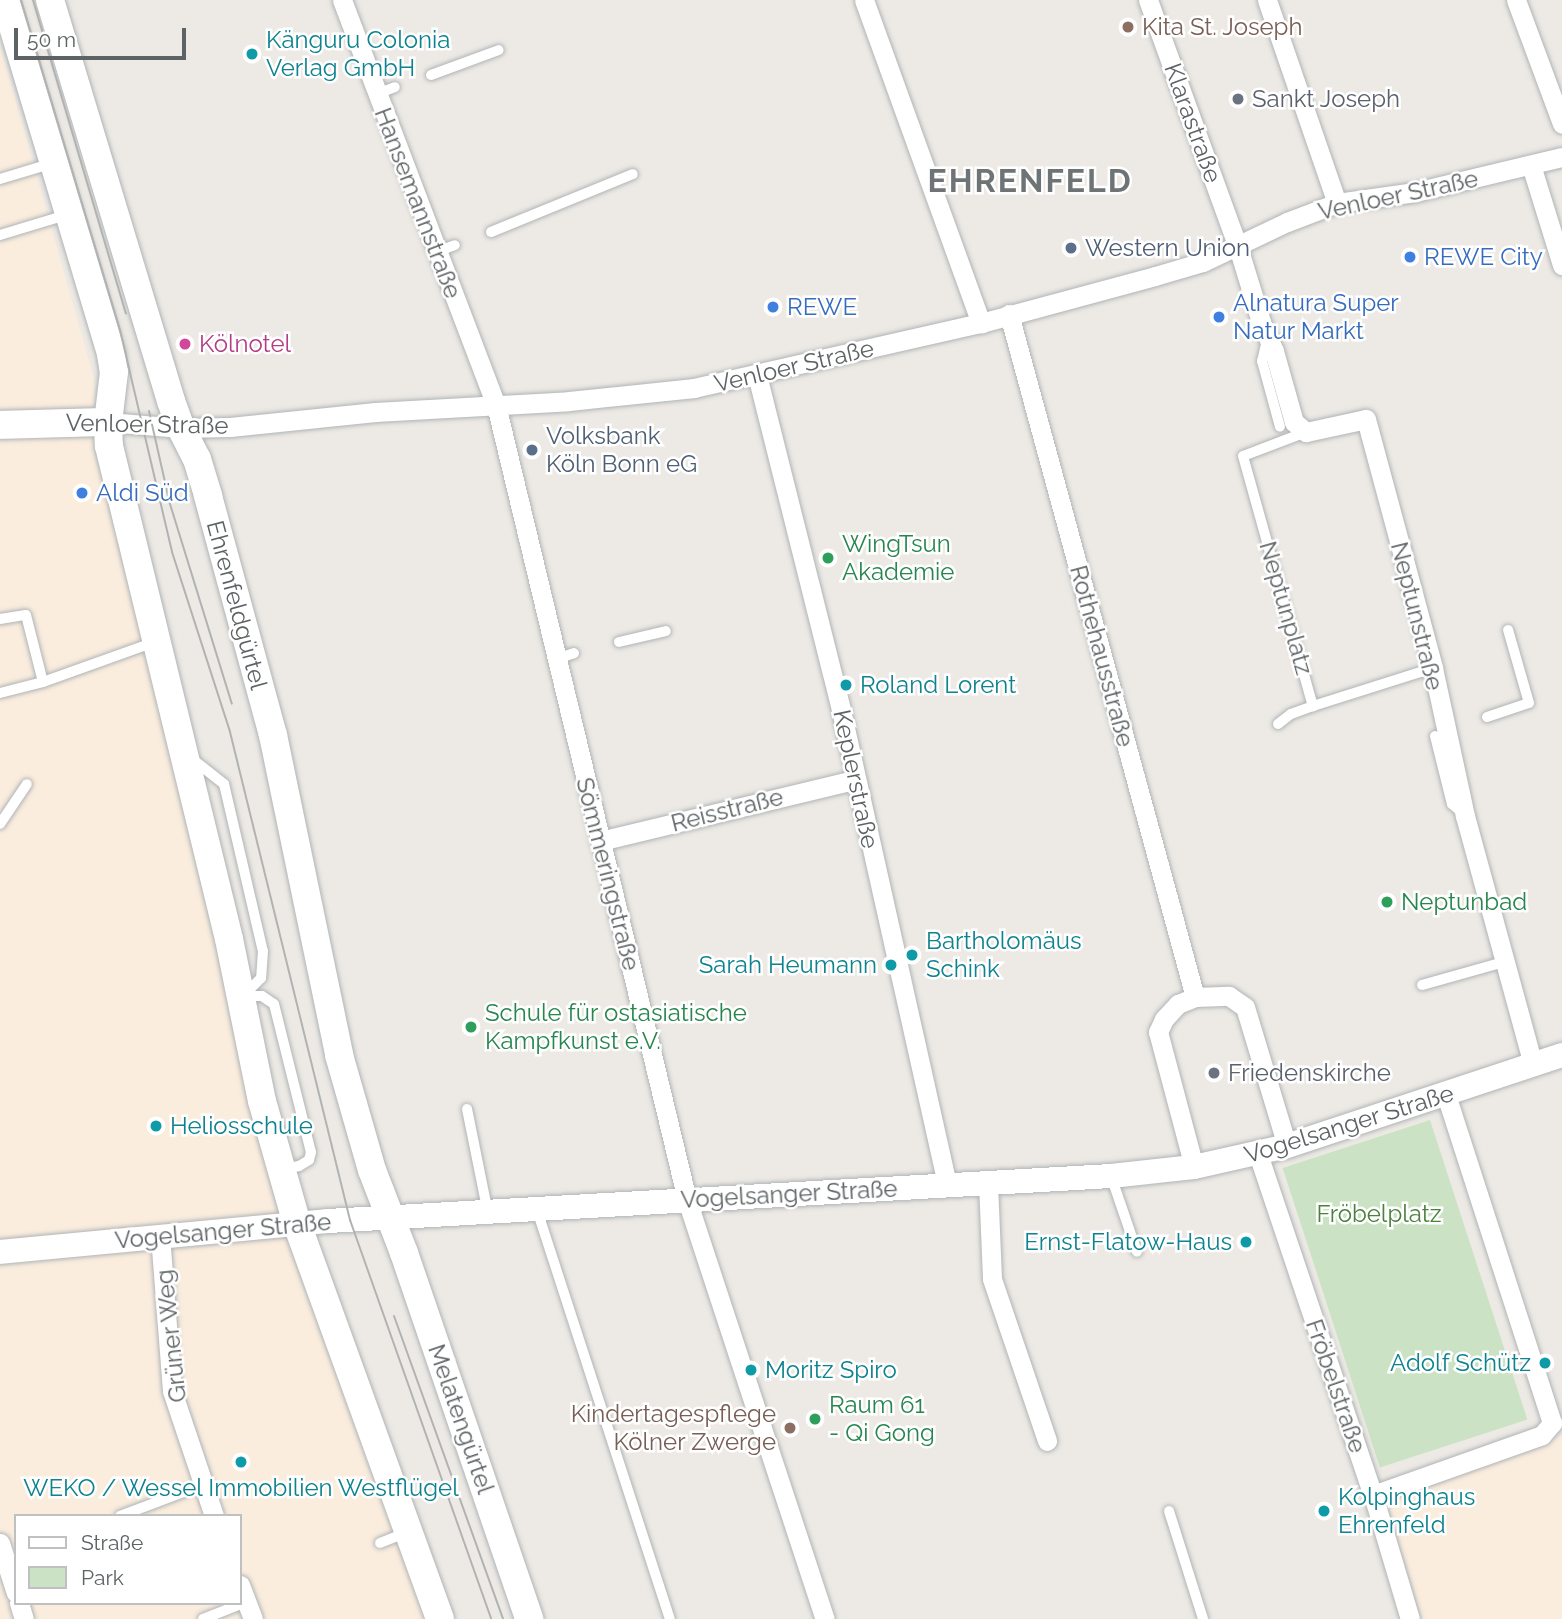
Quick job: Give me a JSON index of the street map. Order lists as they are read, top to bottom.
{
  "streets": {
    "main road": ["Venloer Straße", "Ehrenfeldgürtel", "Melatengürtel"],
    "street": [
      "Klarastraße",
      "Hansemannstraße",
      "Neptunstraße",
      "Rothehausstraße",
      "Keplerstraße",
      "Reisstraße",
      "Sömmeringstraße",
      "Vogelsanger Straße",
      "Grüner Weg",
      "Fröbelstraße"
    ],
    "lane": ["Neptunplatz"]
  },
  "crossings": [
    ["Klarastraße", "Venloer Straße"],
    ["Venloer Straße", "Hansemannstraße"],
    ["Venloer Straße", "Ehrenfeldgürtel"],
    ["Venloer Straße", "Rothehausstraße"],
    ["Venloer Straße", "Keplerstraße"],
    ["Venloer Straße", "Sömmeringstraße"],
    ["Hansemannstraße", "Sömmeringstraße"],
    ["Ehrenfeldgürtel", "Vogelsanger Straße"],
    ["Ehrenfeldgürtel", "Melatengürtel"],
    ["Neptunplatz", "Neptunstraße"],
    ["Neptunstraße", "Vogelsanger Straße"],
    ["Keplerstraße", "Reisstraße"],
    ["Keplerstraße", "Vogelsanger Straße"],
    ["Reisstraße", "Sömmeringstraße"],
    ["Sömmeringstraße", "Vogelsanger Straße"],
    ["Vogelsanger Straße", "Grüner Weg"],
    ["Vogelsanger Straße", "Fröbelstraße"],
    ["Vogelsanger Straße", "Melatengürtel"]
  ],
  "districts": ["EHRENFELD"],
  "parks": ["Fröbelplatz"],
  "places": [
    "Kita St. Joseph",
    "Känguru Colonia Verlag GmbH",
    "Sankt Joseph",
    "Western Union",
    "REWE City",
    "REWE",
    "Alnatura Super Natur Markt",
    "Kölnotel",
    "Volksbank Köln Bonn eG",
    "Aldi Süd",
    "WingTsun Akademie",
    "Roland Lorent",
    "Neptunbad",
    "Bartholomäus Schink",
    "Sarah Heumann",
    "Schule für ostasiatische Kampfkunst e.V.",
    "Friedenskirche",
    "Heliosschule",
    "Ernst-Flatow-Haus",
    "Adolf Schütz",
    "Moritz Spiro",
    "Raum 61 - Qi Gong",
    "Kindertagespflege Kölner Zwerge",
    "WEKO / Wessel Immobilien Westflügel",
    "Kolpinghaus Ehrenfeld"
  ],
  "legend": ["Straße", "Park"],
  "scale_bar": "50 m"
}
